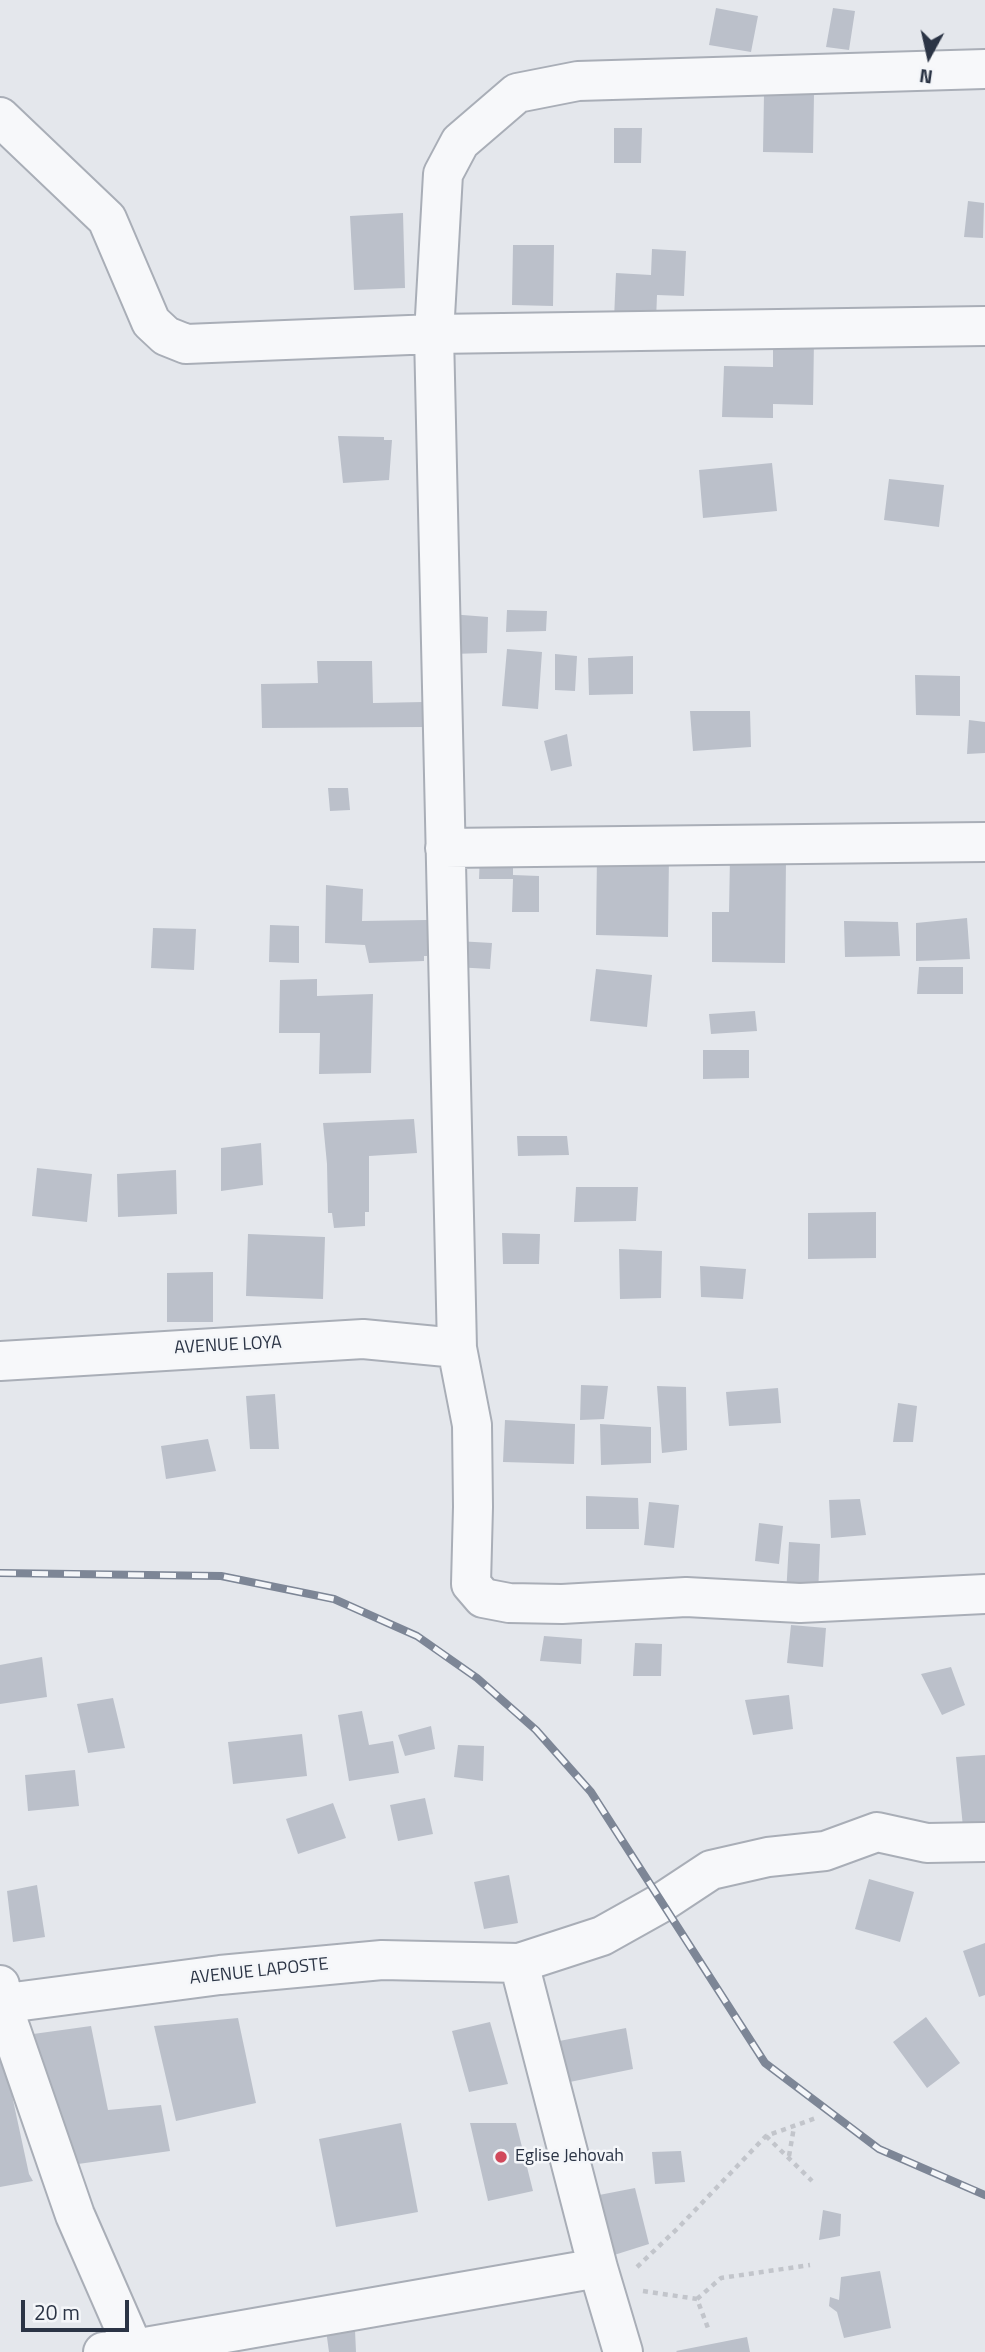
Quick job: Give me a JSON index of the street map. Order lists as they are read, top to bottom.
{
  "streets": {
    "street": ["AVENUE LOYA", "AVENUE LAPOSTE"]
  },
  "places": ["Eglise Jehovah"],
  "scale_bar": "20 m",
  "north": "bottom"
}
